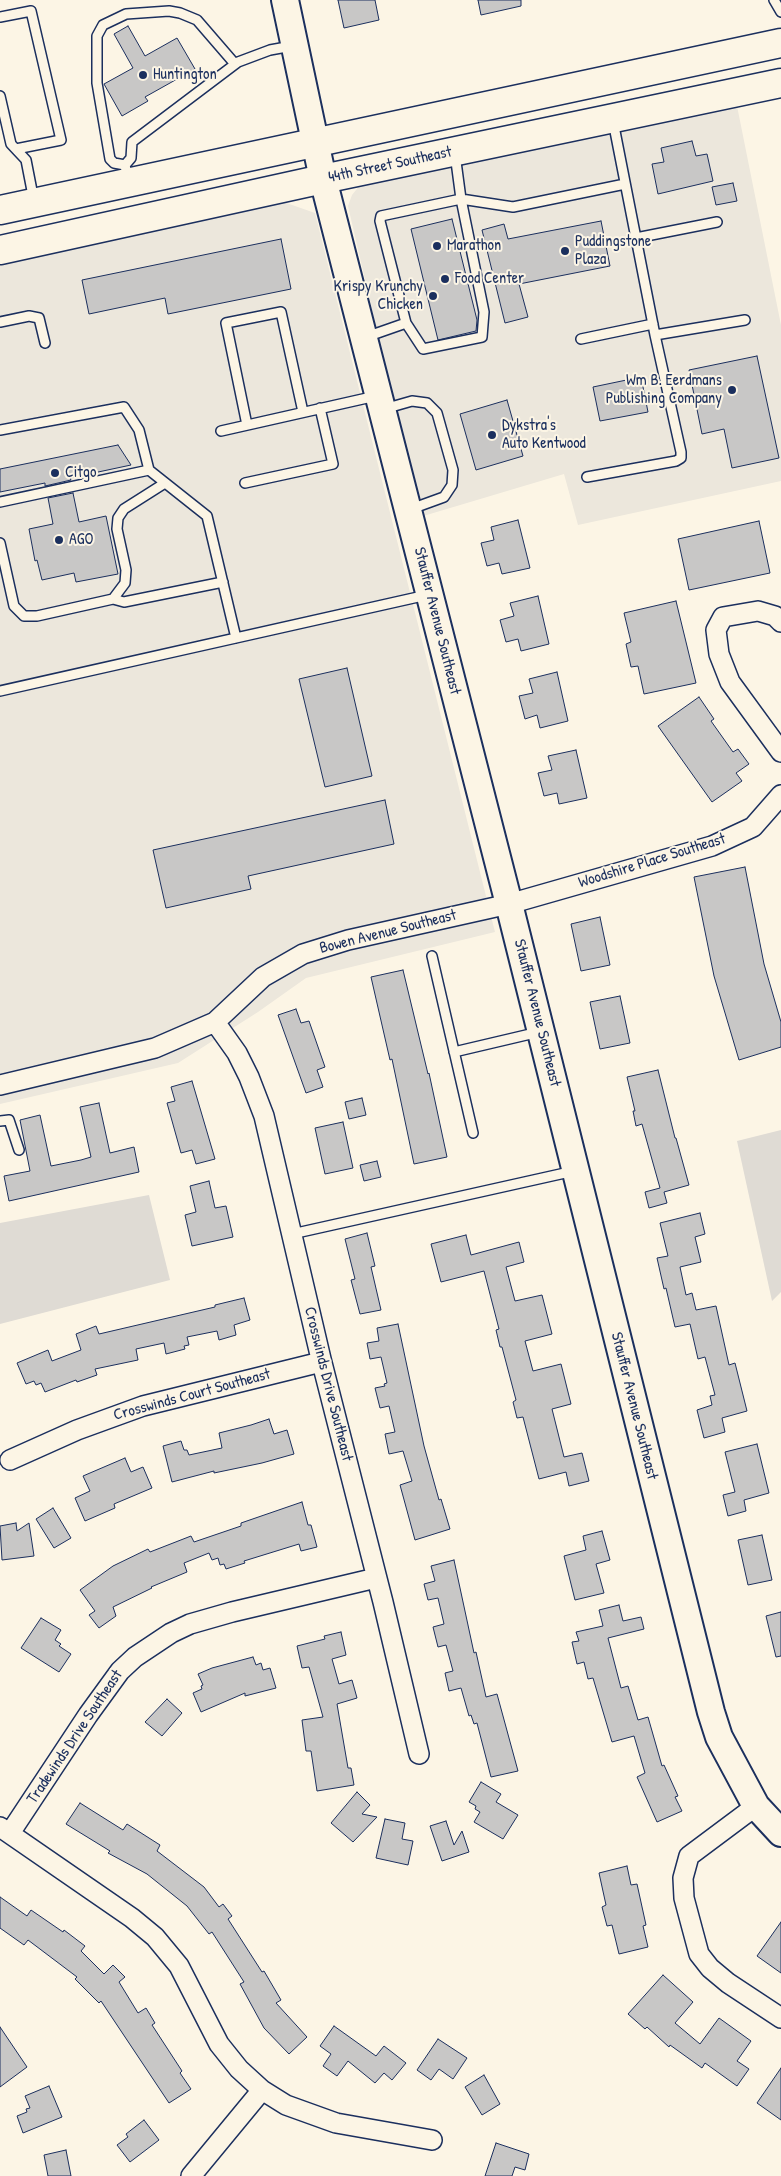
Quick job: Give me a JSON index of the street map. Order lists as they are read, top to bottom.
{
  "streets": {
    "main road": ["44th Street Southeast"],
    "street": [
      "Stauffer Avenue Southeast",
      "Woodshire Place Southeast",
      "Bowen Avenue Southeast",
      "Crosswinds Drive Southeast",
      "Crosswinds Court Southeast",
      "Tradewinds Drive Southeast"
    ]
  },
  "crossings": [
    ["44th Street Southeast", "Stauffer Avenue Southeast"],
    ["Stauffer Avenue Southeast", "Woodshire Place Southeast"],
    ["Stauffer Avenue Southeast", "Bowen Avenue Southeast"],
    ["Woodshire Place Southeast", "Bowen Avenue Southeast"],
    ["Bowen Avenue Southeast", "Crosswinds Drive Southeast"],
    ["Crosswinds Drive Southeast", "Crosswinds Court Southeast"],
    ["Crosswinds Drive Southeast", "Tradewinds Drive Southeast"]
  ],
  "places": [
    "Huntington",
    "Marathon",
    "Puddingstone Plaza",
    "Food Center",
    "Krispy Krunchy Chicken",
    "Wm B. Eerdmans Publishing Company",
    "Dykstra's Auto Kentwood",
    "Citgo",
    "AGO"
  ]
}
